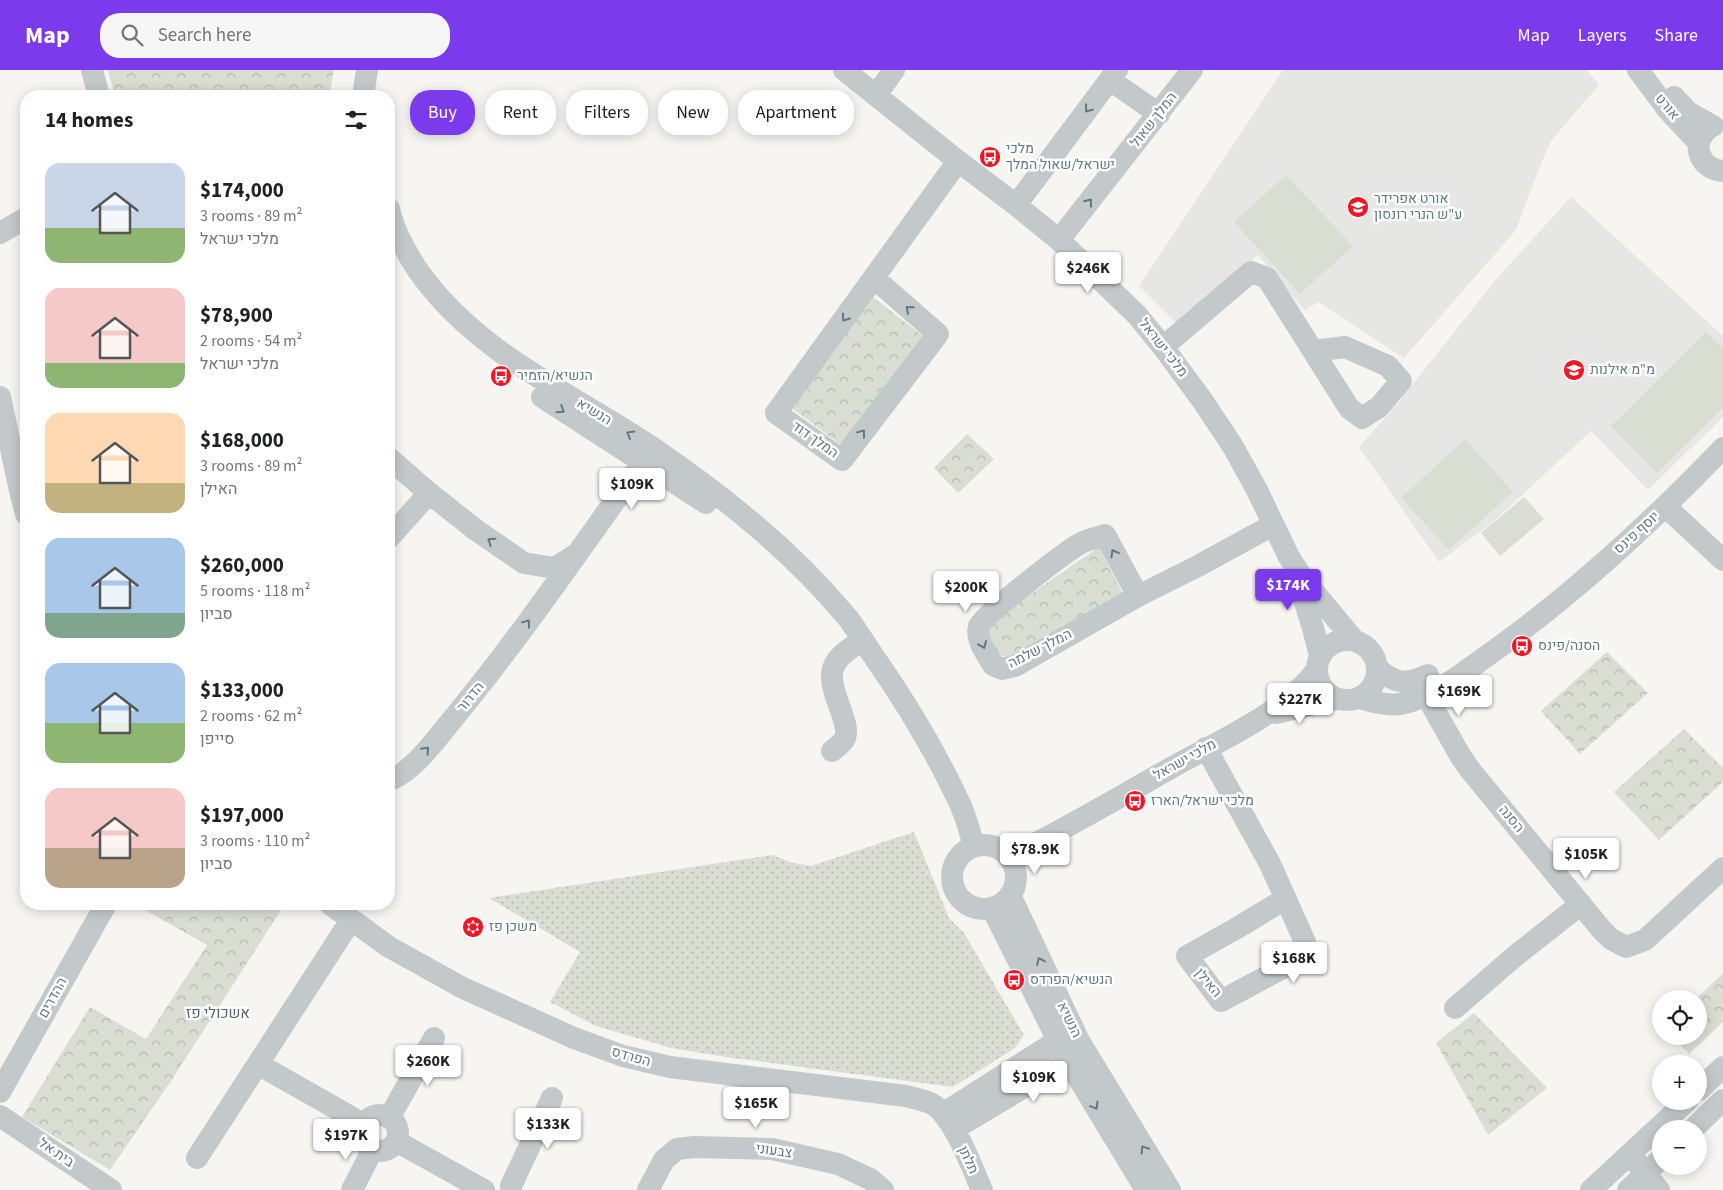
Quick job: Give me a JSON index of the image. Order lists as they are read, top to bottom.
{
  "streets": {
    "street": [
      "אורט",
      "המלך שאול",
      "מלכי ישראל",
      "הנשיא",
      "המלך דוד",
      "יוסף פינס",
      "המלך שלמה",
      "הדרור",
      "הסנה",
      "האילן",
      "ההדרים",
      "הפרדס",
      "צבעוני",
      "בית אל",
      "תלתן"
    ]
  },
  "crossings": [
    ["המלך שאול", "מלכי ישראל"],
    ["מלכי ישראל", "הנשיא"],
    ["מלכי ישראל", "המלך דוד"],
    ["מלכי ישראל", "יוסף פינס"],
    ["מלכי ישראל", "המלך שלמה"],
    ["מלכי ישראל", "האילן"],
    ["הנשיא", "הדרור"],
    ["יוסף פינס", "הסנה"],
    ["הפרדס", "תלתן"]
  ],
  "districts": ["אשכולי פז"],
  "places": {
    "bus stop": [
      "מלכי ישראל/שאול המלך",
      "הנשיא/הזמיר",
      "הסנה/פינס",
      "מלכי ישראל/הארז",
      "הנשיא/הפרדס"
    ],
    "school or university": ["אורט אפרידר ע\"ש הנרי רונסון", "מ\"מ אילנות"],
    "synagogue": ["משכן פז"]
  },
  "page": {
    "header": "Map",
    "search": "Search here",
    "nav": ["Map", "Layers", "Share"],
    "chip": [
      "Buy",
      "Rent",
      "Filters",
      "New",
      "Apartment"
    ],
    "heading": "14 homes",
    "list": [
      {
        "name": "$174,000",
        "note": "3 rooms · 89 m² · מלכי ישראל"
      },
      {
        "name": "$78,900",
        "note": "2 rooms · 54 m² · מלכי ישראל"
      },
      {
        "name": "$168,000",
        "note": "3 rooms · 89 m² · האילן"
      },
      {
        "name": "$260,000",
        "note": "5 rooms · 118 m² · סביון"
      },
      {
        "name": "$133,000",
        "note": "2 rooms · 62 m² · סייפן"
      },
      {
        "name": "$197,000",
        "note": "3 rooms · 110 m² · סביון"
      }
    ],
    "price": [
      "$246K",
      "$109K",
      "$174K",
      "$200K",
      "$169K",
      "$227K",
      "$78.9K",
      "$105K",
      "$168K",
      "$260K",
      "$109K",
      "$165K",
      "$133K",
      "$197K"
    ],
    "map_buttons": ["+", "−"]
  }
}
